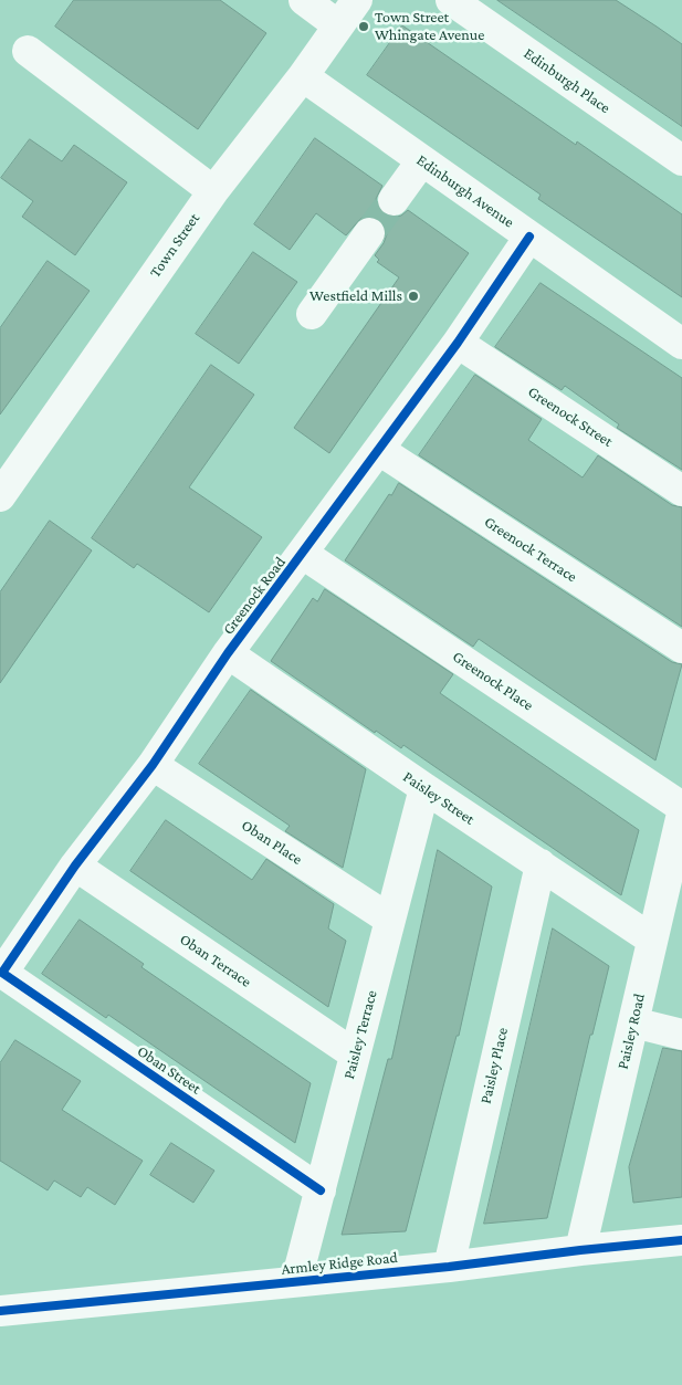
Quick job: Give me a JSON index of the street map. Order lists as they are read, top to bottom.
{
  "streets": {
    "street": [
      "Edinburgh Place",
      "Edinburgh Avenue",
      "Town Street",
      "Greenock Street",
      "Greenock Terrace",
      "Greenock Road",
      "Greenock Place",
      "Paisley Street",
      "Oban Place",
      "Oban Terrace",
      "Paisley Road",
      "Paisley Terrace",
      "Paisley Place",
      "Oban Street",
      "Armley Ridge Road"
    ]
  },
  "crossings": [
    ["Edinburgh Avenue", "Town Street"],
    ["Edinburgh Avenue", "Greenock Road"],
    ["Greenock Street", "Greenock Road"],
    ["Greenock Terrace", "Greenock Road"],
    ["Greenock Road", "Greenock Place"],
    ["Greenock Road", "Paisley Street"],
    ["Greenock Road", "Oban Place"],
    ["Greenock Road", "Oban Terrace"],
    ["Greenock Road", "Oban Street"],
    ["Paisley Street", "Paisley Road"],
    ["Paisley Street", "Paisley Terrace"],
    ["Paisley Street", "Paisley Place"],
    ["Oban Place", "Paisley Terrace"],
    ["Oban Terrace", "Paisley Terrace"],
    ["Paisley Road", "Armley Ridge Road"],
    ["Paisley Terrace", "Oban Street"],
    ["Paisley Terrace", "Armley Ridge Road"],
    ["Paisley Place", "Armley Ridge Road"]
  ],
  "places": ["Town Street Whingate Avenue", "Westfield Mills"]
}
